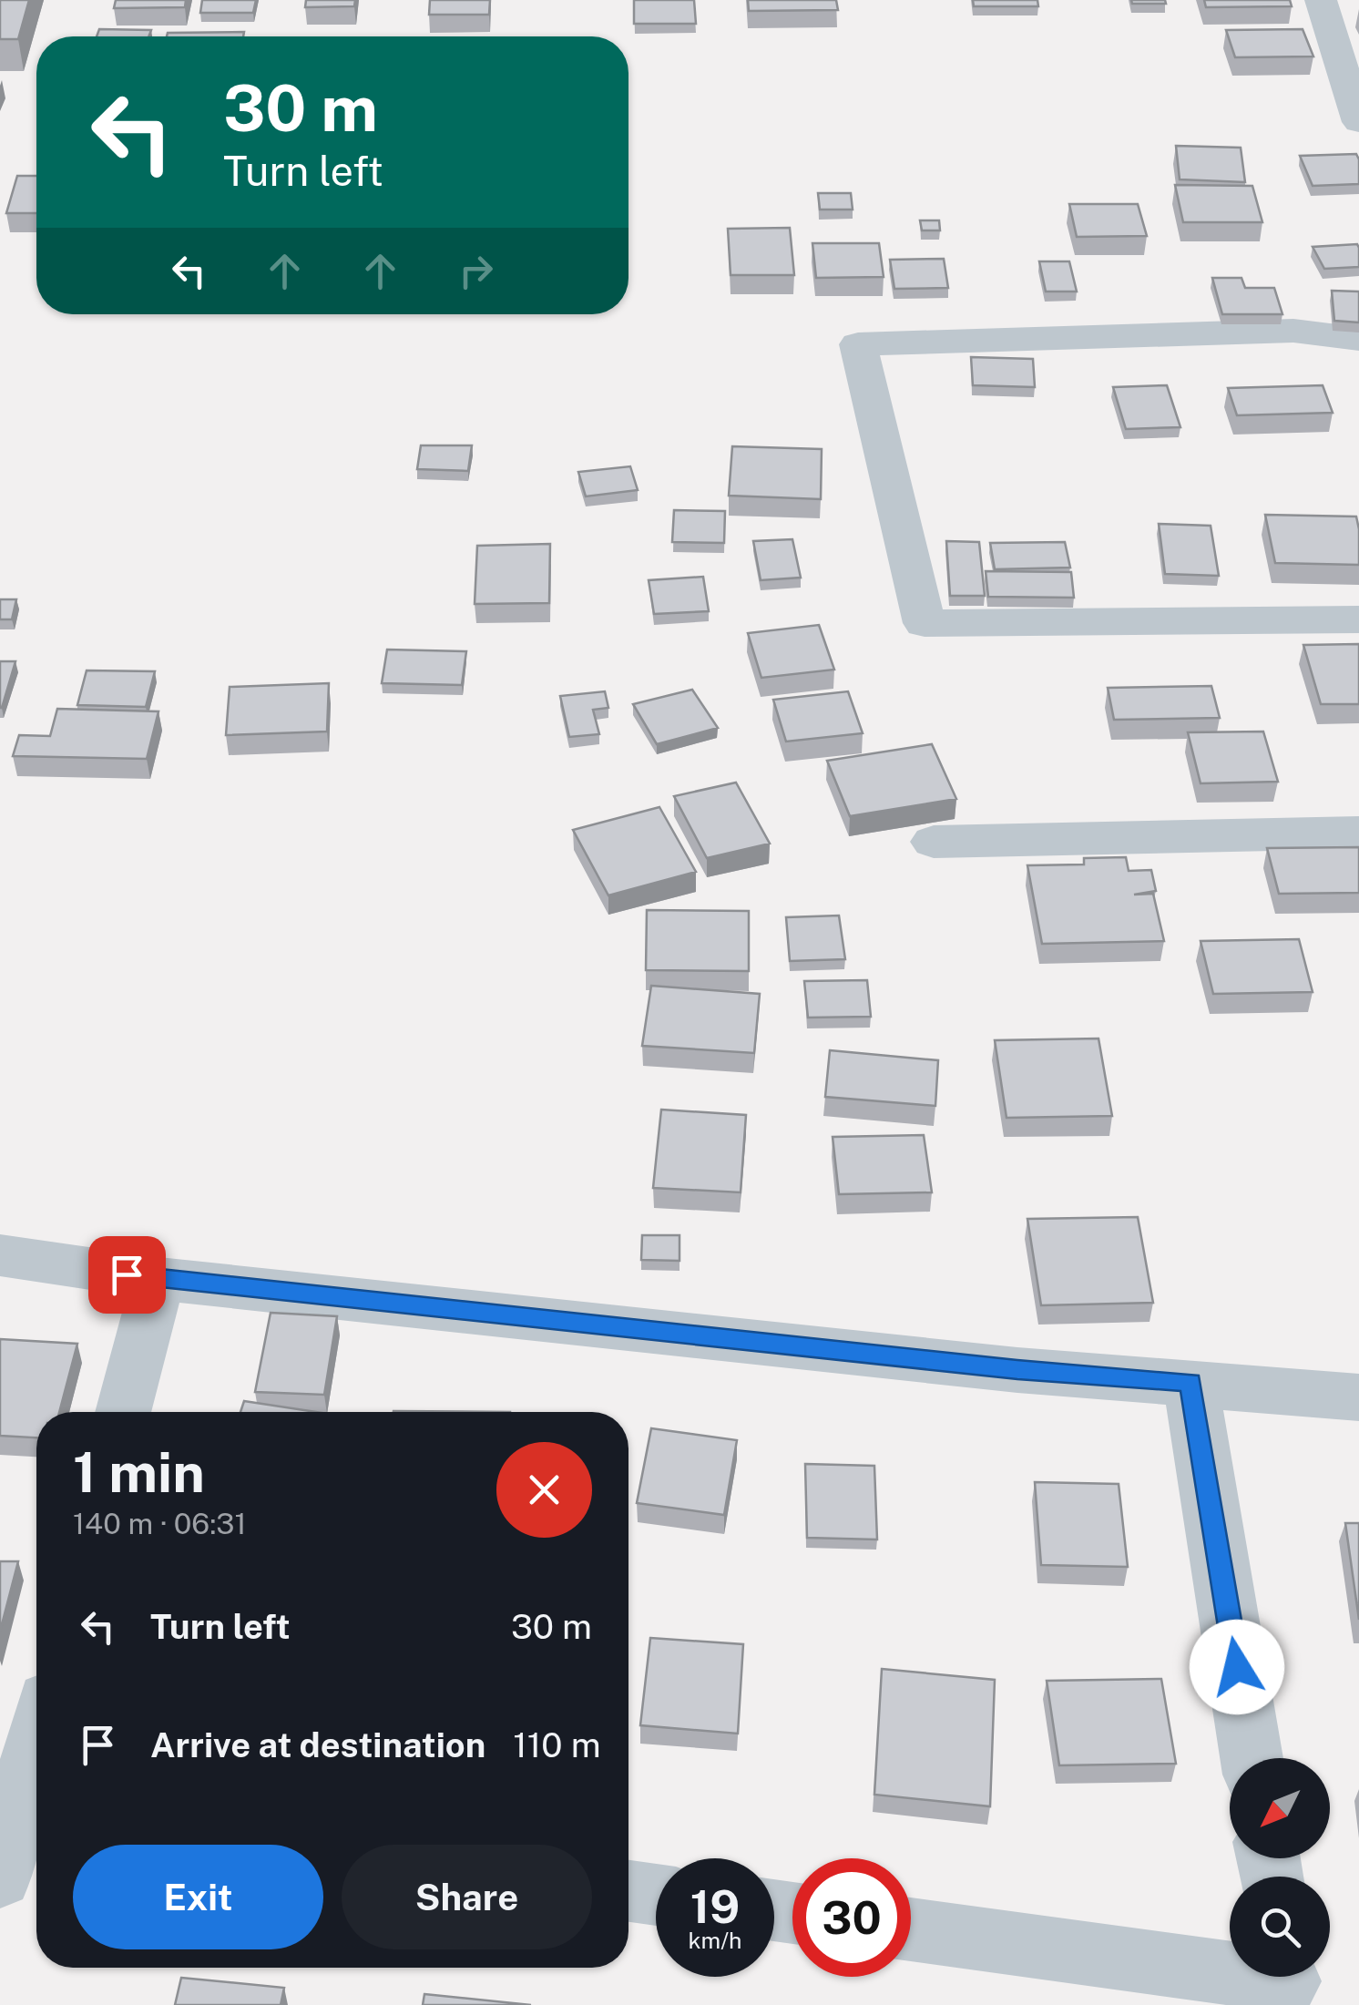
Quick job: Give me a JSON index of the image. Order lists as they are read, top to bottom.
{
  "north": "bottom left",
  "page": {
    "turn": ["30 m", "Turn left"],
    "heading": ["1 min", "140 m · 06:31"],
    "list": [
      {
        "name": "Turn left",
        "value": "30 m"
      },
      {
        "name": "Arrive at destination",
        "value": "110 m"
      }
    ],
    "buttons": ["Exit", "Share"],
    "speed": "19 km/h",
    "limit": "30"
  }
}
